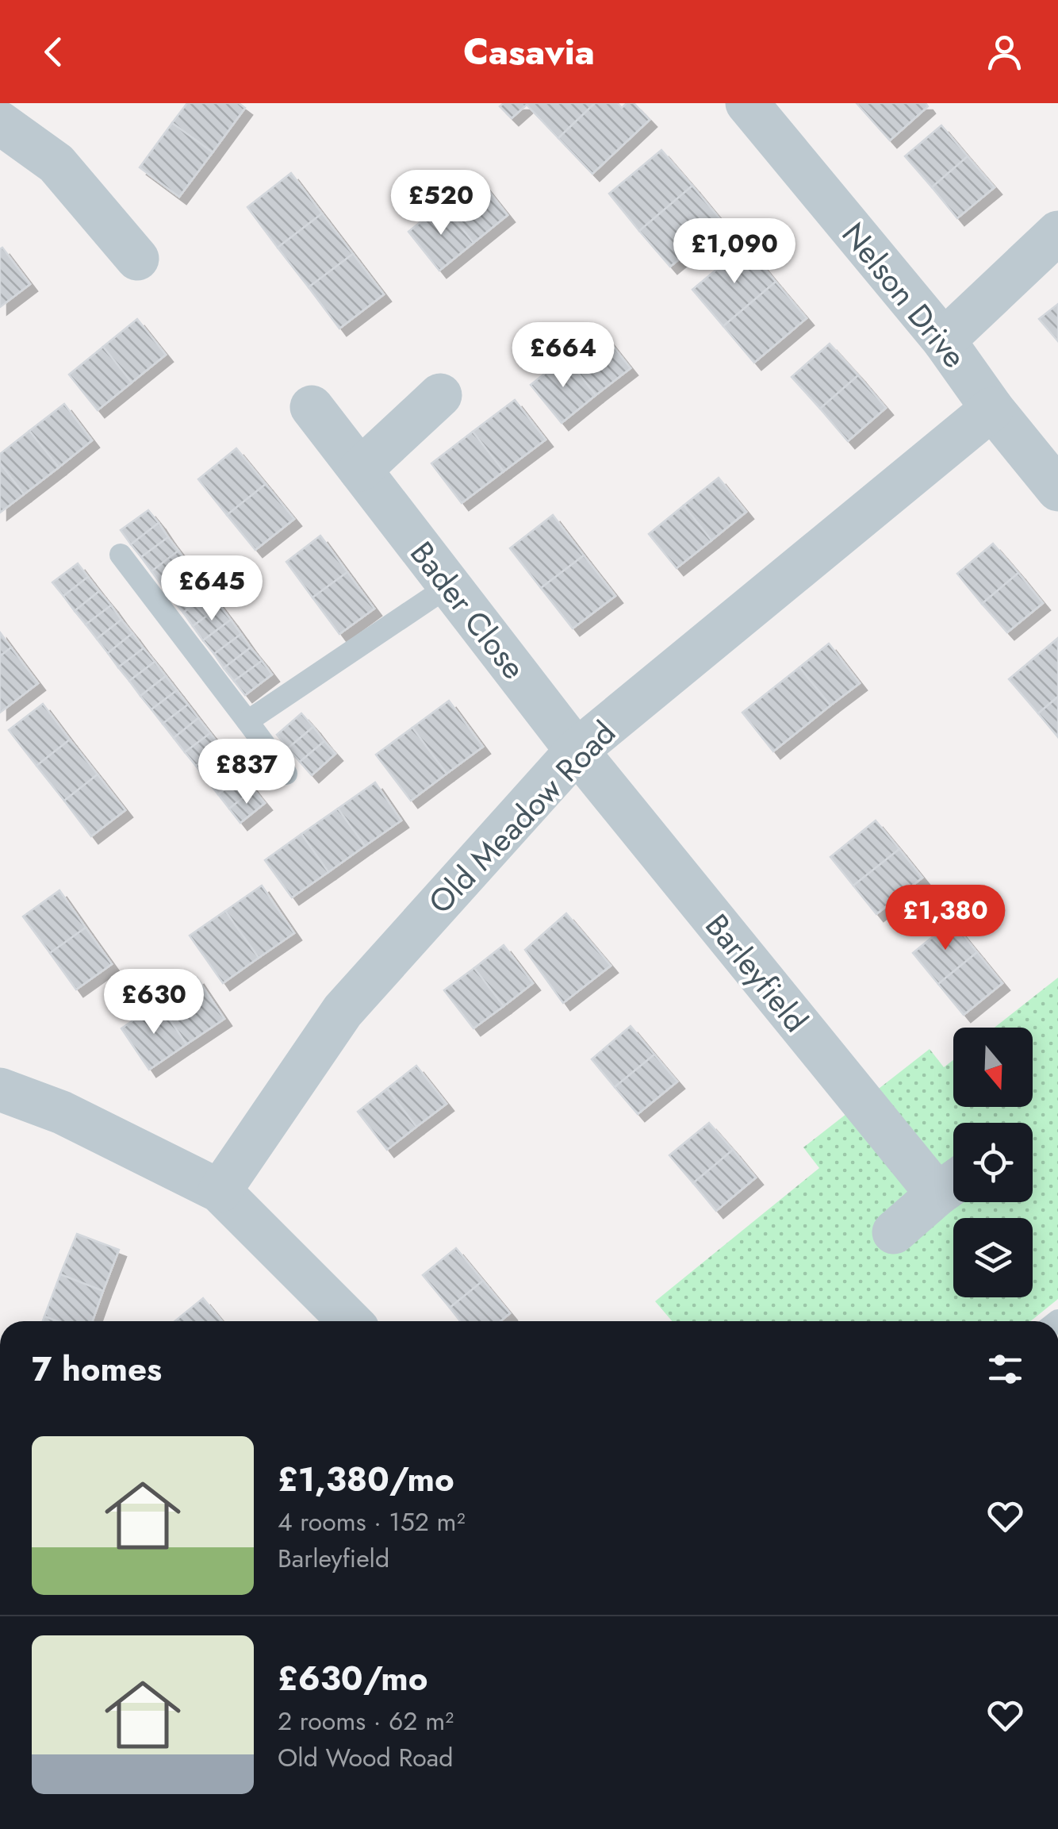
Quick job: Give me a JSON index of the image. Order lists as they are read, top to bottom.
{
  "streets": {
    "street": [
      "Nelson Drive",
      "Bader Close",
      "Old Meadow Road",
      "Barleyfield"
    ]
  },
  "crossings": [
    ["Nelson Drive", "Old Meadow Road"],
    ["Bader Close", "Old Meadow Road"],
    ["Bader Close", "Barleyfield"],
    ["Old Meadow Road", "Barleyfield"]
  ],
  "north": "bottom",
  "page": {
    "header": "Casavia",
    "price": [
      "£520",
      "£1,090",
      "£664",
      "£645",
      "£837",
      "£1,380",
      "£630"
    ],
    "heading": "7 homes",
    "list": [
      {
        "name": "£1,380/mo",
        "note": "4 rooms · 152 m² · Barleyfield"
      },
      {
        "name": "£630/mo",
        "note": "2 rooms · 62 m² · Old Wood Road"
      }
    ]
  }
}
